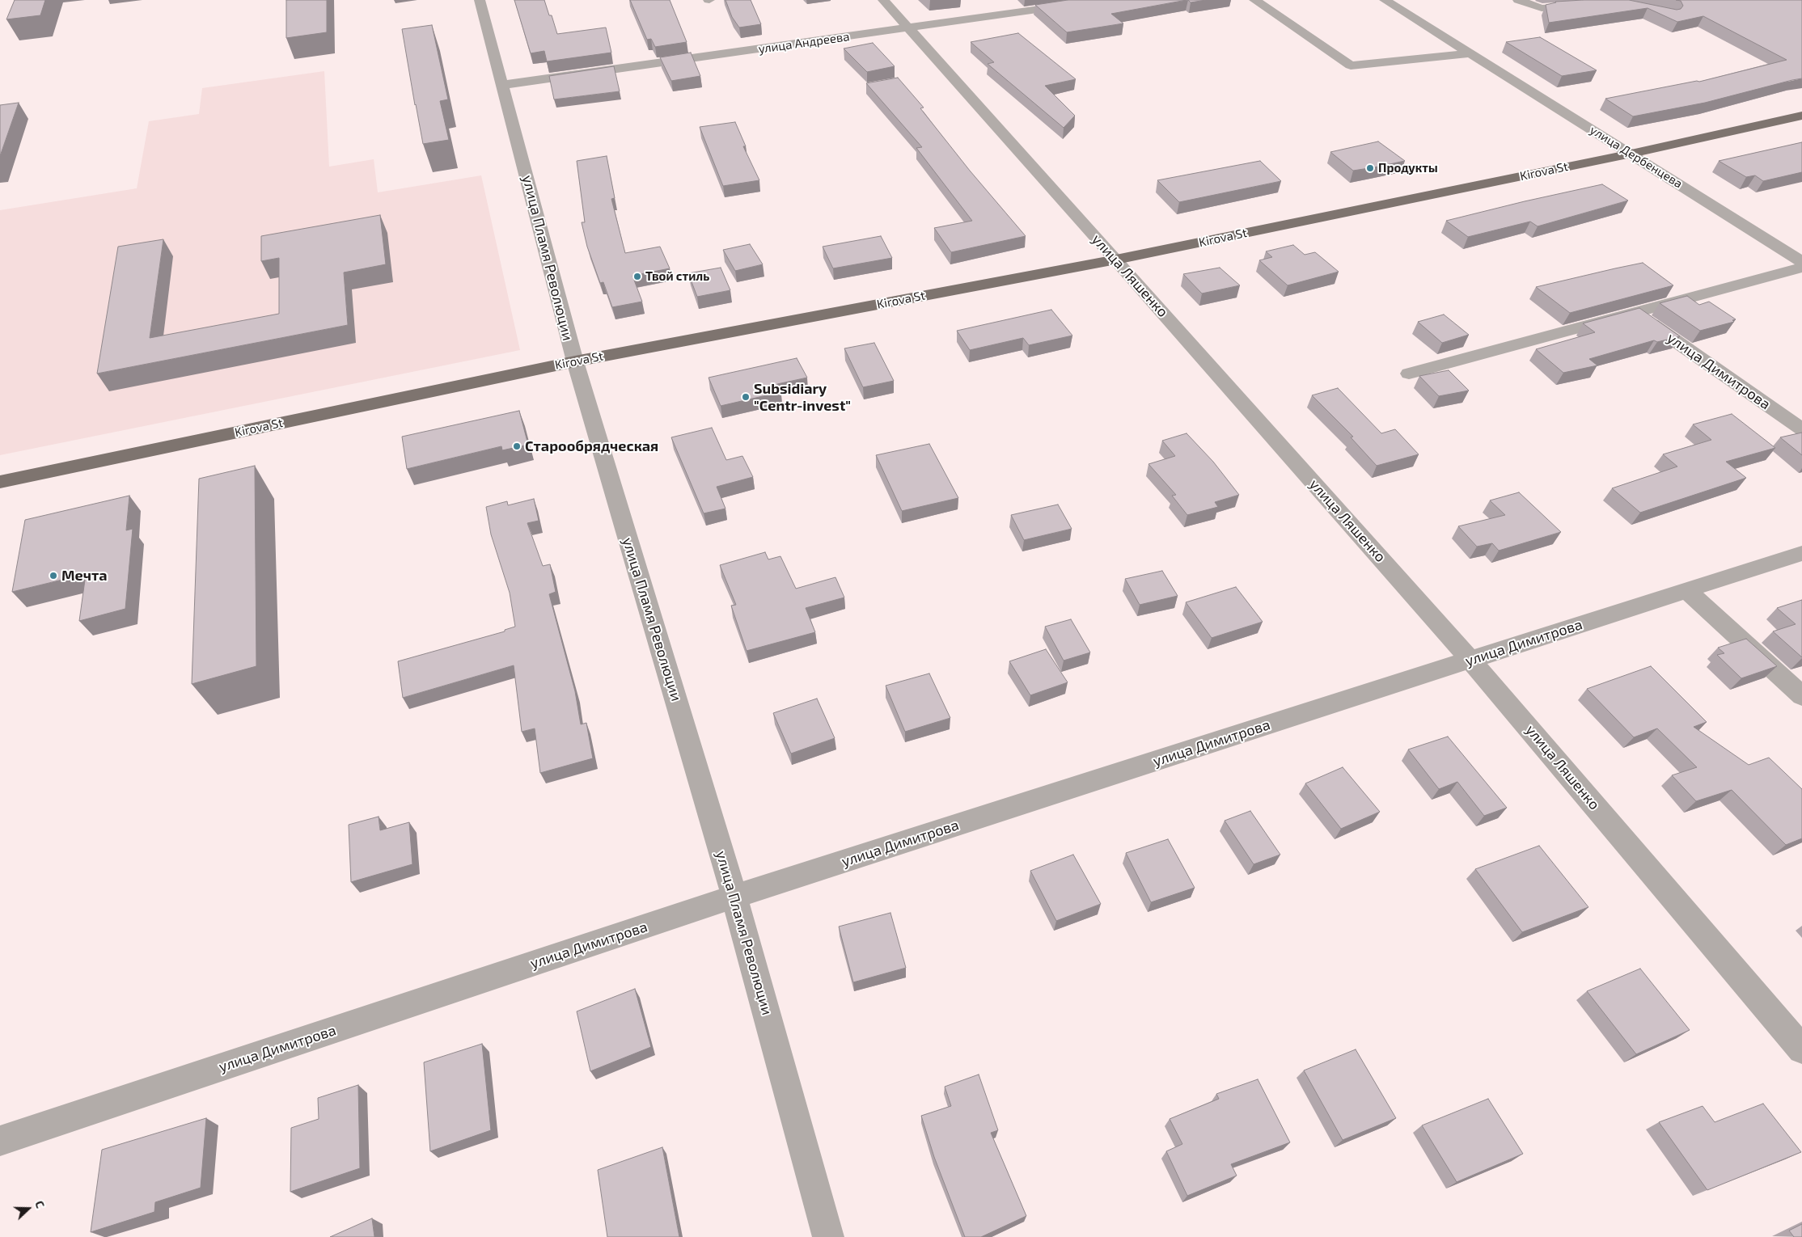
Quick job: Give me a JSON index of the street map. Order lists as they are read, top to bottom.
{
  "streets": {
    "main road": ["Kirova St"],
    "street": [
      "улица Андреева",
      "улица Дербенцева",
      "улица Пламя Революции",
      "улица Ляшенко",
      "улица Димитрова"
    ]
  },
  "crossings": [
    ["улица Андреева", "улица Пламя Революции"],
    ["улица Андреева", "улица Ляшенко"],
    ["улица Дербенцева", "Kirova St"],
    ["Kirova St", "улица Пламя Революции"],
    ["Kirova St", "улица Ляшенко"],
    ["улица Пламя Революции", "улица Димитрова"],
    ["улица Ляшенко", "улица Димитрова"]
  ],
  "places": [
    "Продукты",
    "Твой стиль",
    "Subsidiary \"Centr-invest\"",
    "Старообрядческая",
    "Мечта"
  ],
  "north": "right"
}
